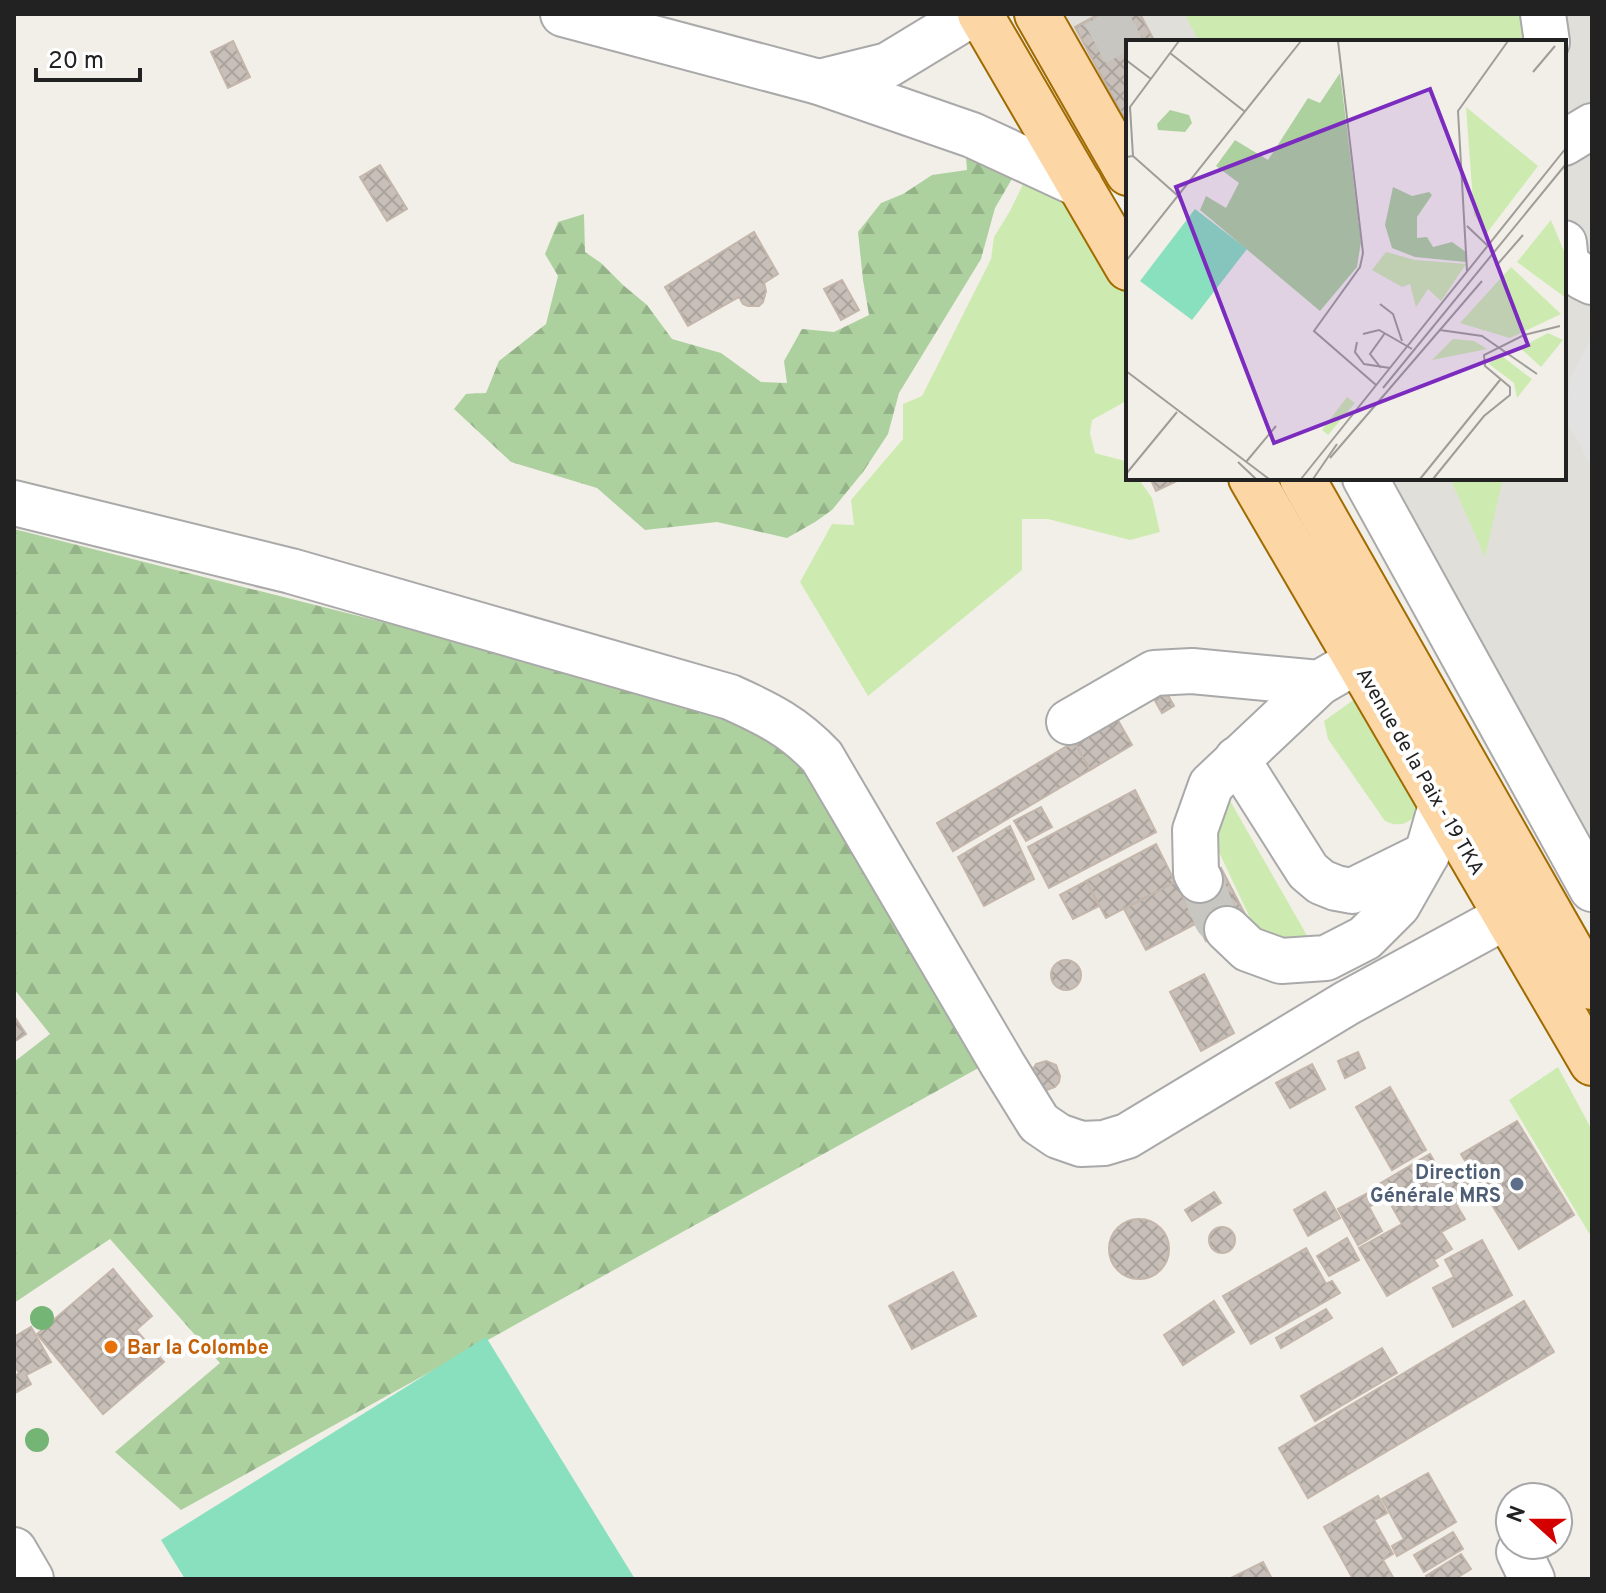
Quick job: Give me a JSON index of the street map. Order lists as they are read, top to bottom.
{
  "streets": {
    "main road": ["Avenue de la Paix - 19 TKA"]
  },
  "places": ["Direction Générale MRS", "Bar la Colombe"],
  "scale_bar": "20 m",
  "north": "left"
}
